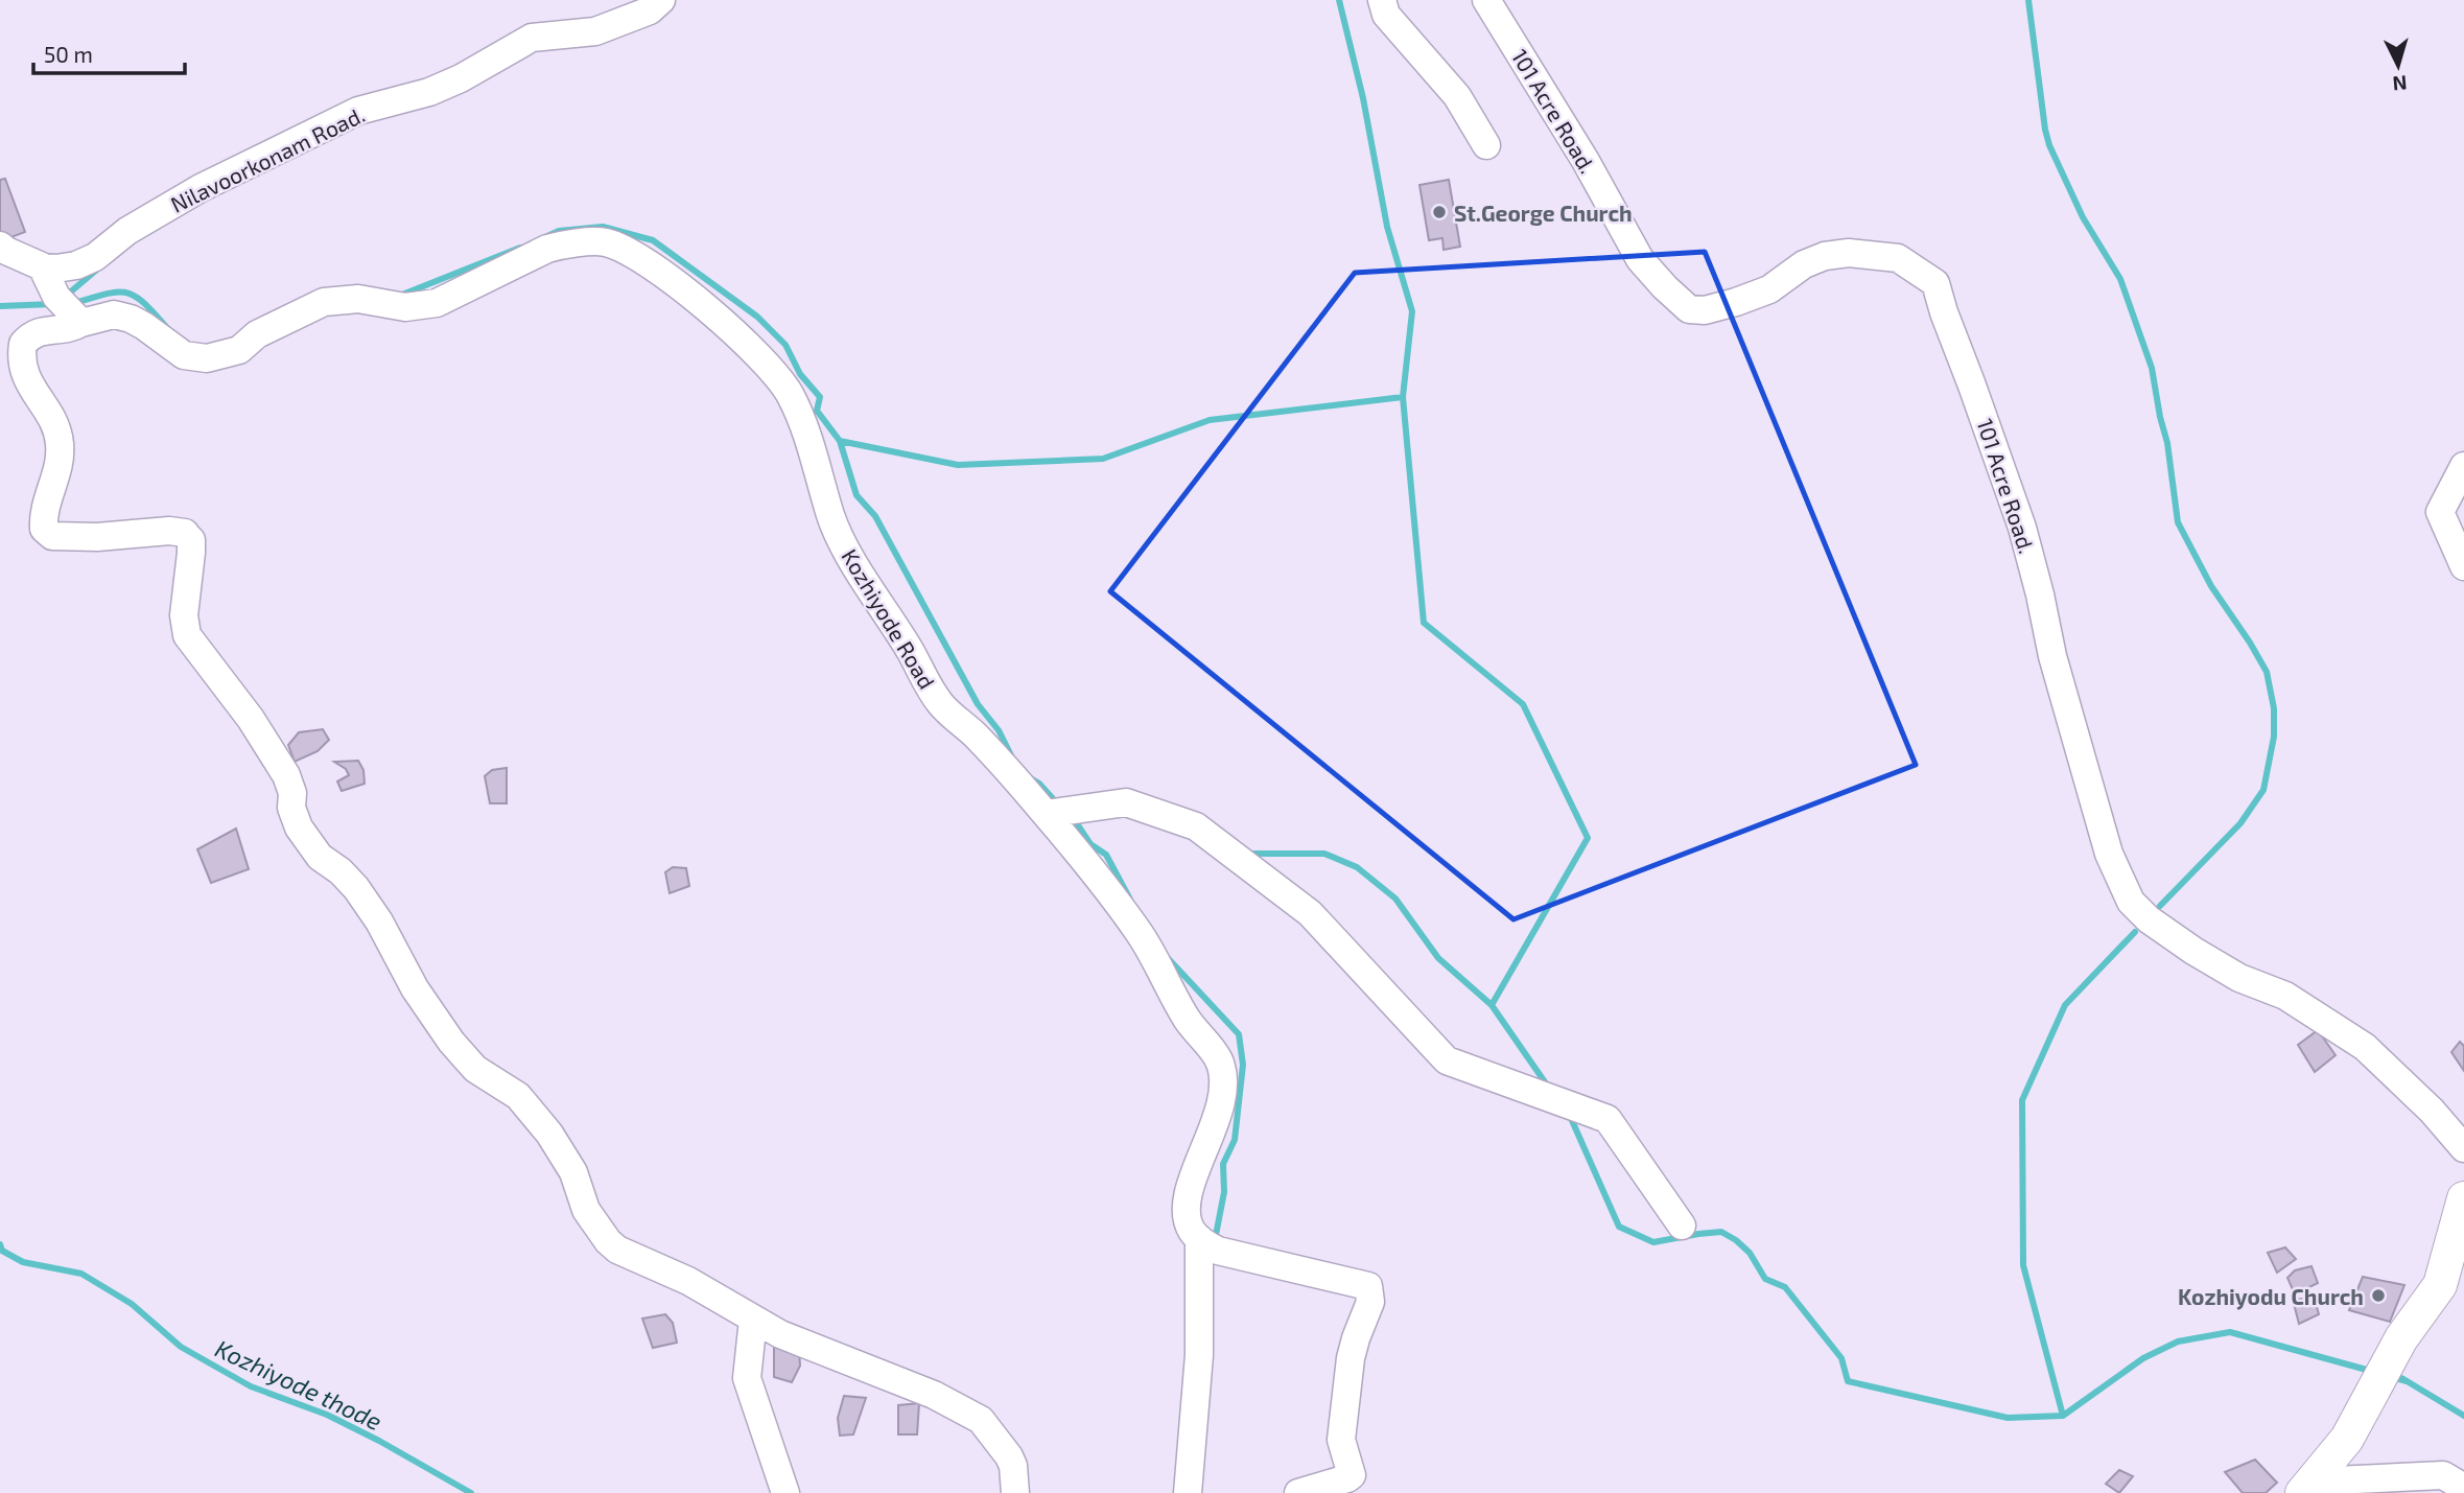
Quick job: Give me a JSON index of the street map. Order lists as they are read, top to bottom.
{
  "streets": {
    "street": ["101 Acre Road.", "Nilavoorkonam Road.", "Kozhiyode Road"]
  },
  "water": ["Kozhiyode thode"],
  "places": ["St.George Church", "Kozhiyodu Church"],
  "scale_bar": "50 m",
  "north": "bottom"
}
